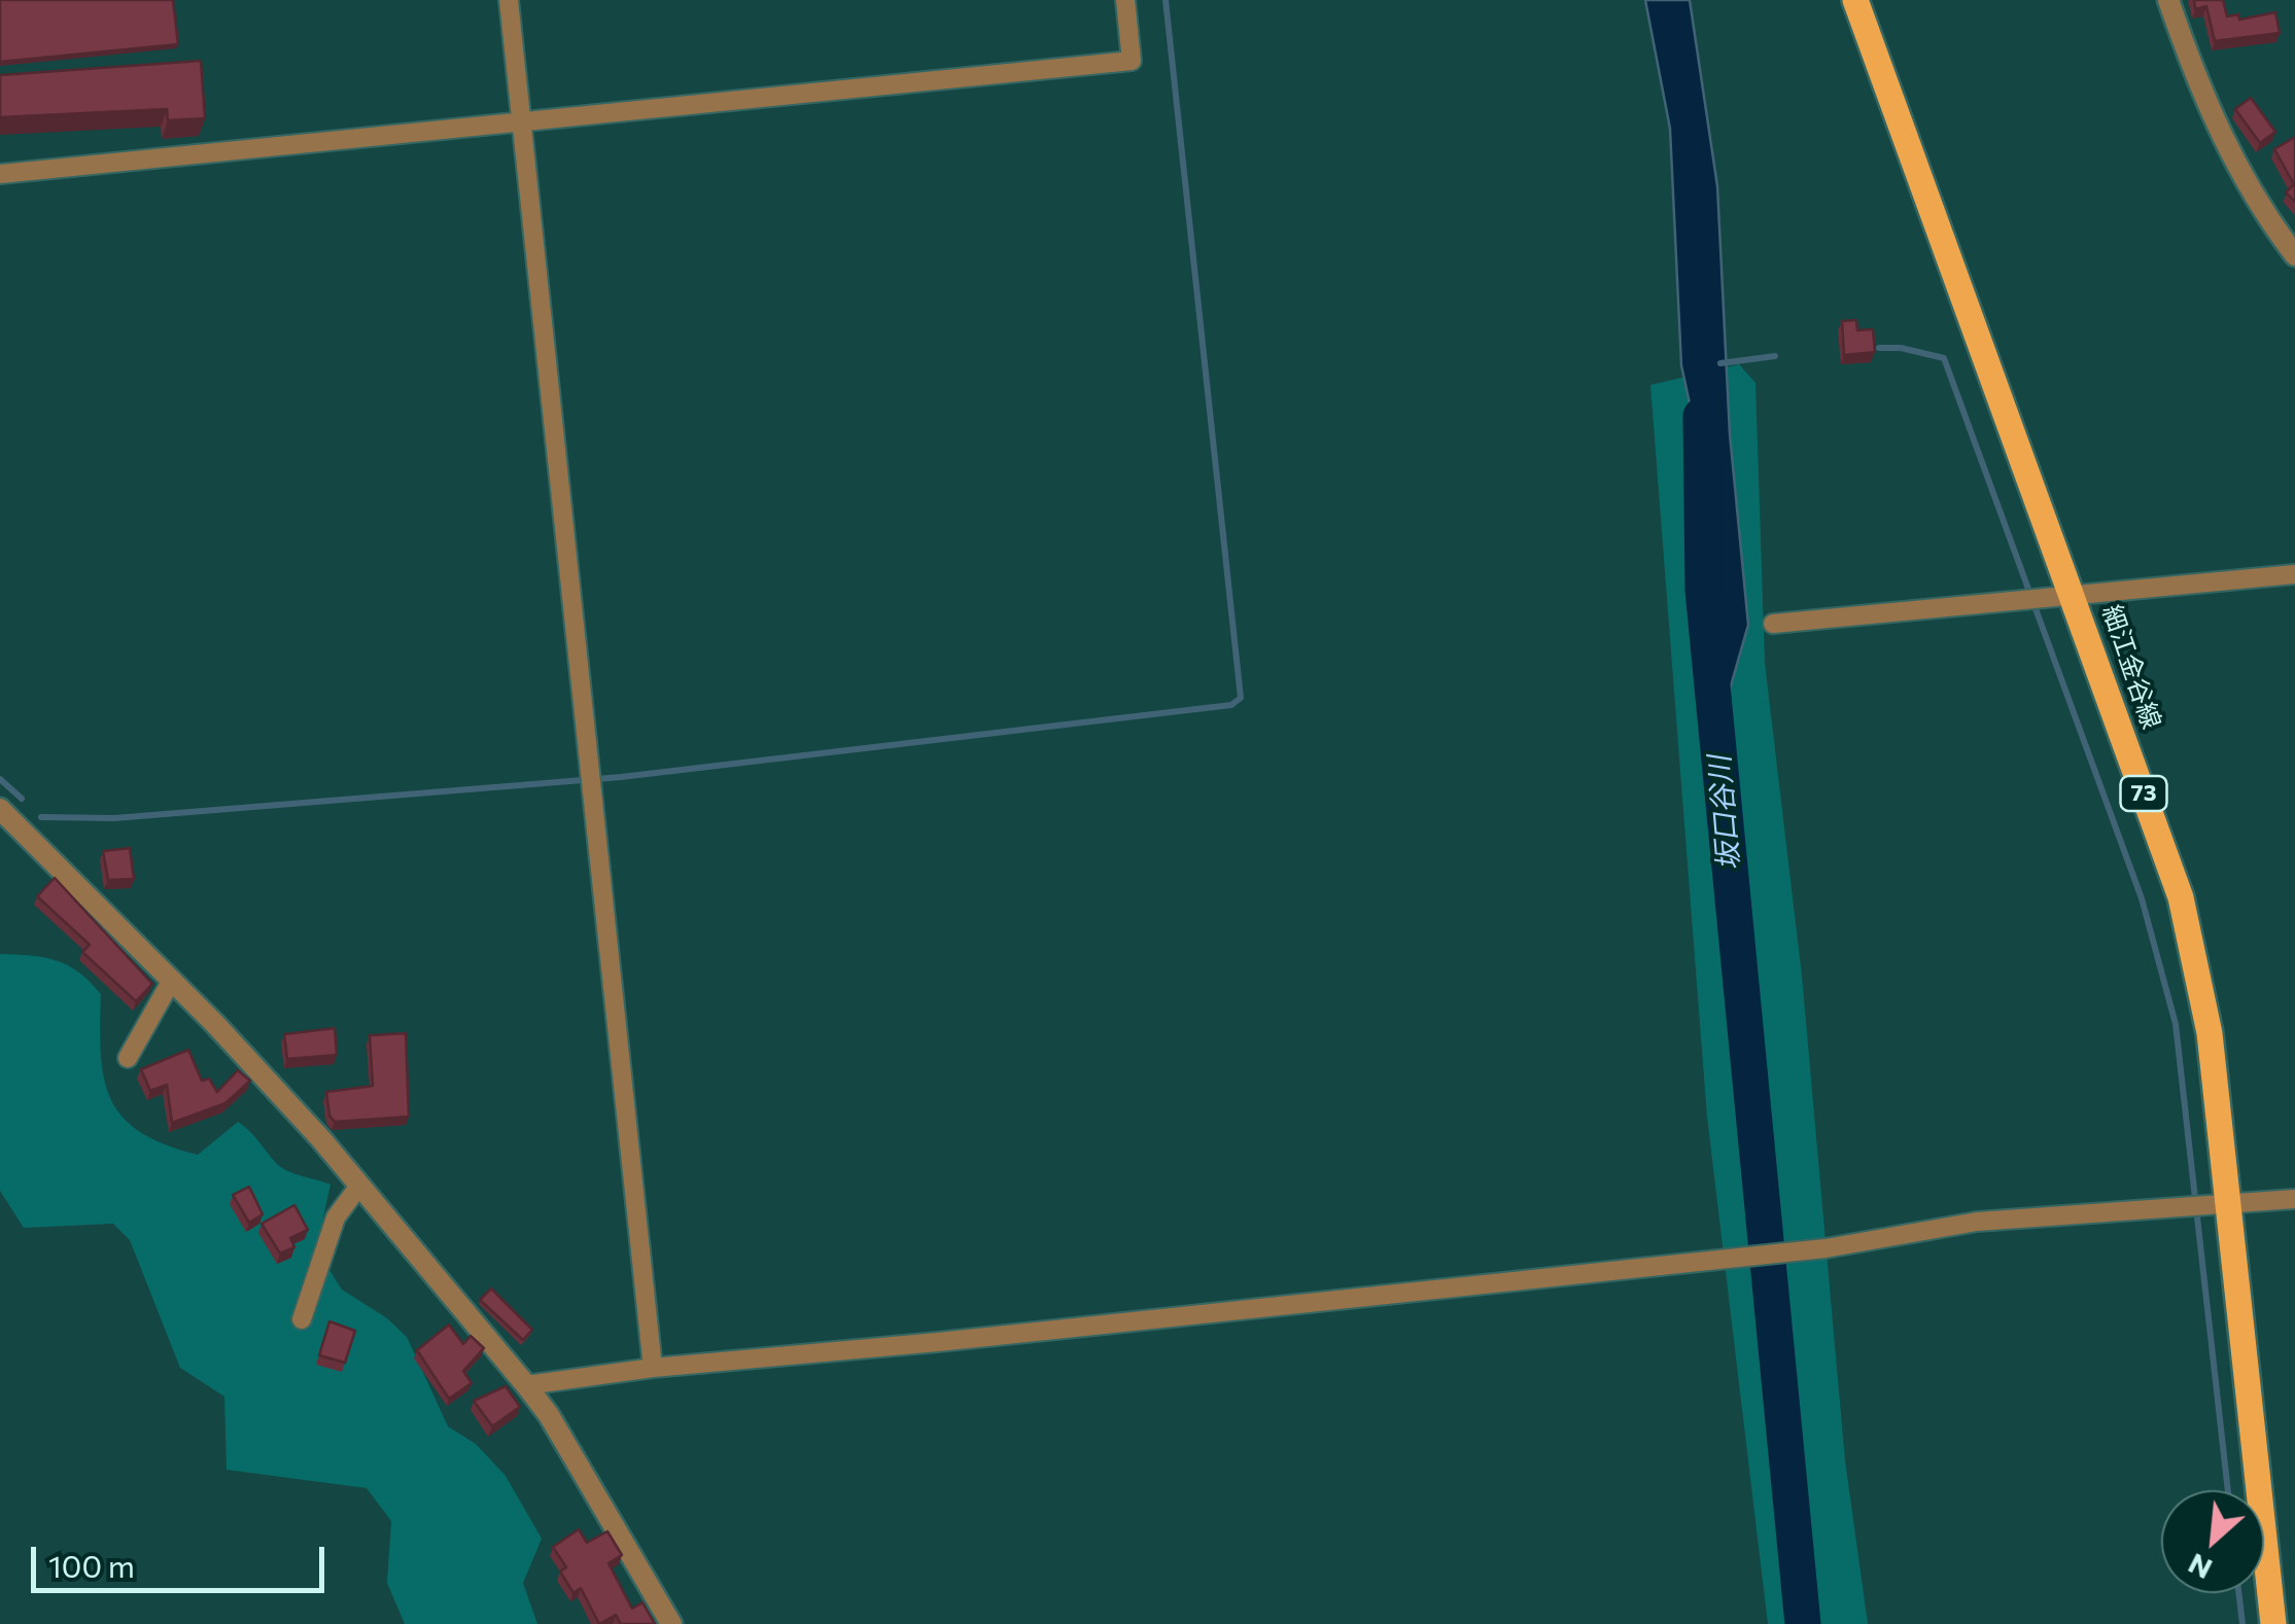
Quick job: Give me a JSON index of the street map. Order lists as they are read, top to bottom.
{
  "streets": {
    "main road": ["細江金谷線", "73"]
  },
  "water": ["坂口谷川"],
  "scale_bar": "100 m",
  "north": "bottom left"
}
